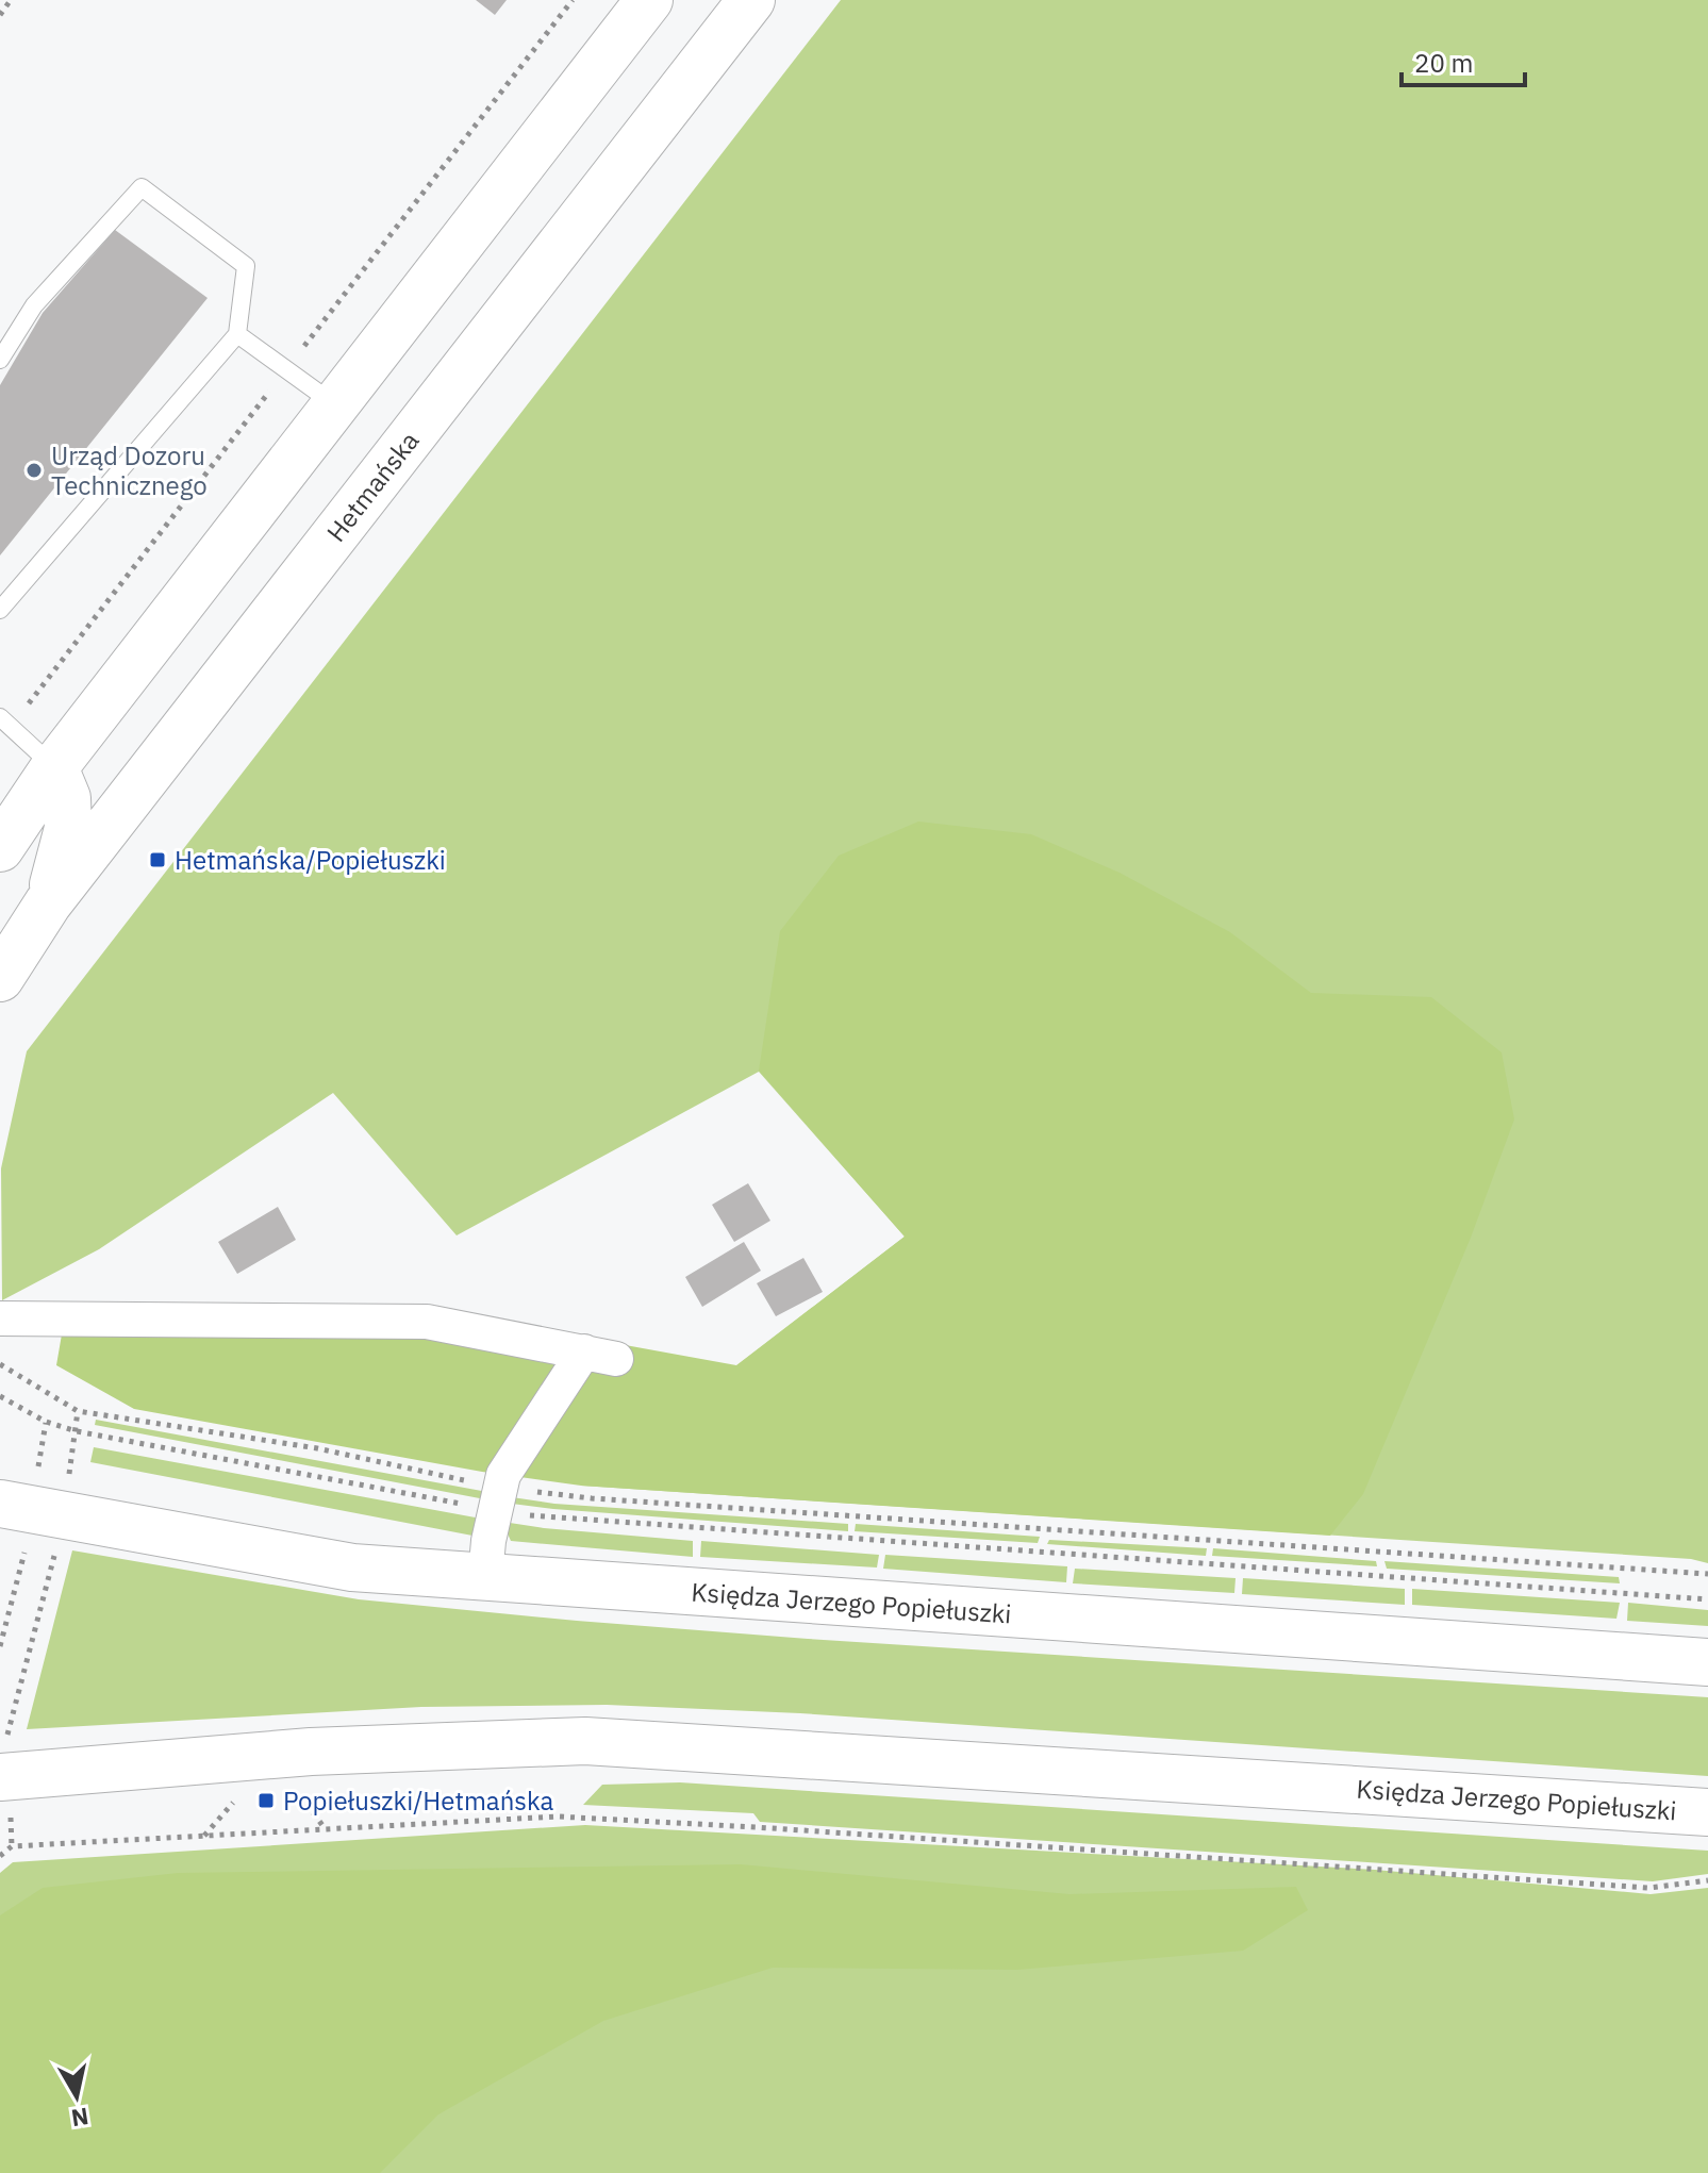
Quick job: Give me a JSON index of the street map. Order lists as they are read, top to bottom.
{
  "streets": {
    "main road": ["Hetmańska", "Księdza Jerzego Popiełuszki"]
  },
  "places": {
    "other": ["Urząd Dozoru Technicznego"],
    "transit": ["Hetmańska/Popiełuszki", "Popiełuszki/Hetmańska"]
  },
  "scale_bar": "20 m",
  "north": "bottom"
}
